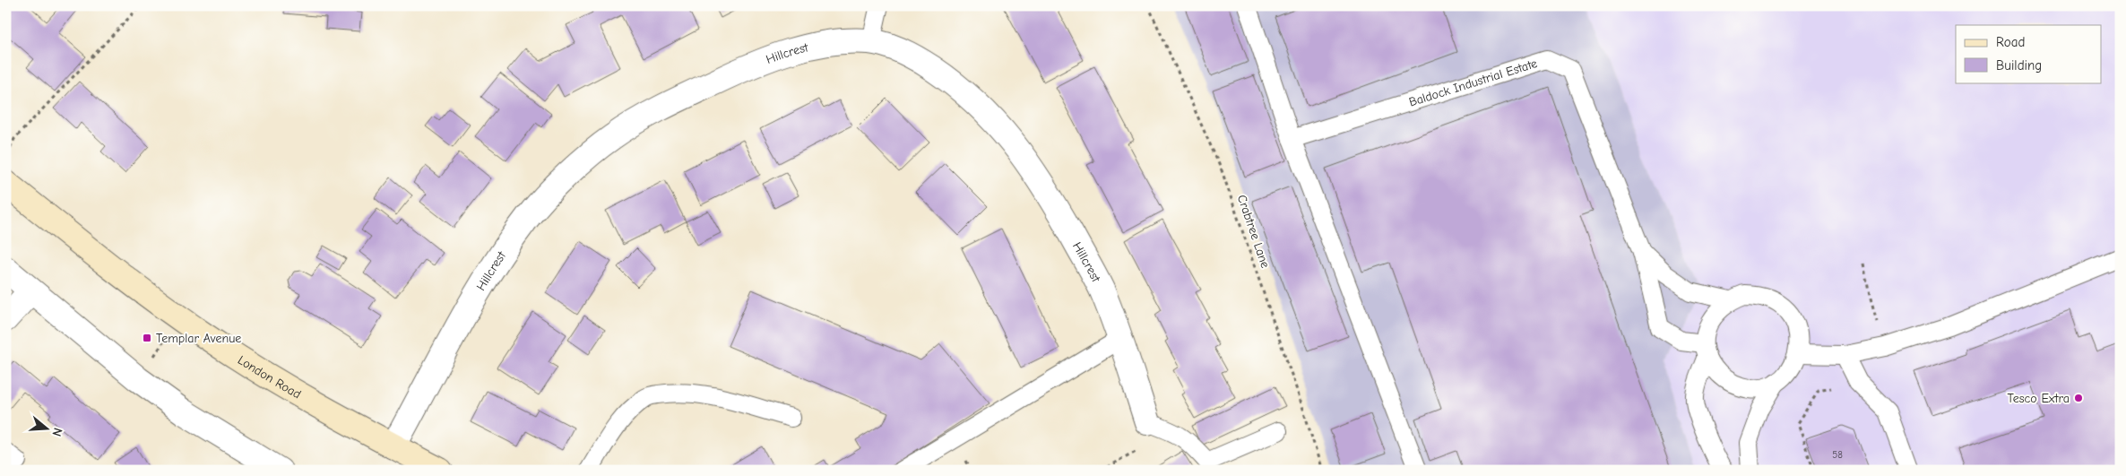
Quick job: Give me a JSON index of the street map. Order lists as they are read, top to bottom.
{
  "streets": {
    "main road": ["London Road"],
    "street": ["Hillcrest"],
    "lane": ["Baldock Industrial Estate"],
    "path": ["Crabtree Lane"]
  },
  "crossings": [
    ["Hillcrest", "London Road"]
  ],
  "places": {
    "transit": ["Templar Avenue"],
    "other": ["Tesco Extra"]
  },
  "house_numbers": ["58"],
  "legend": ["Road", "Building"],
  "north": "right"
}
